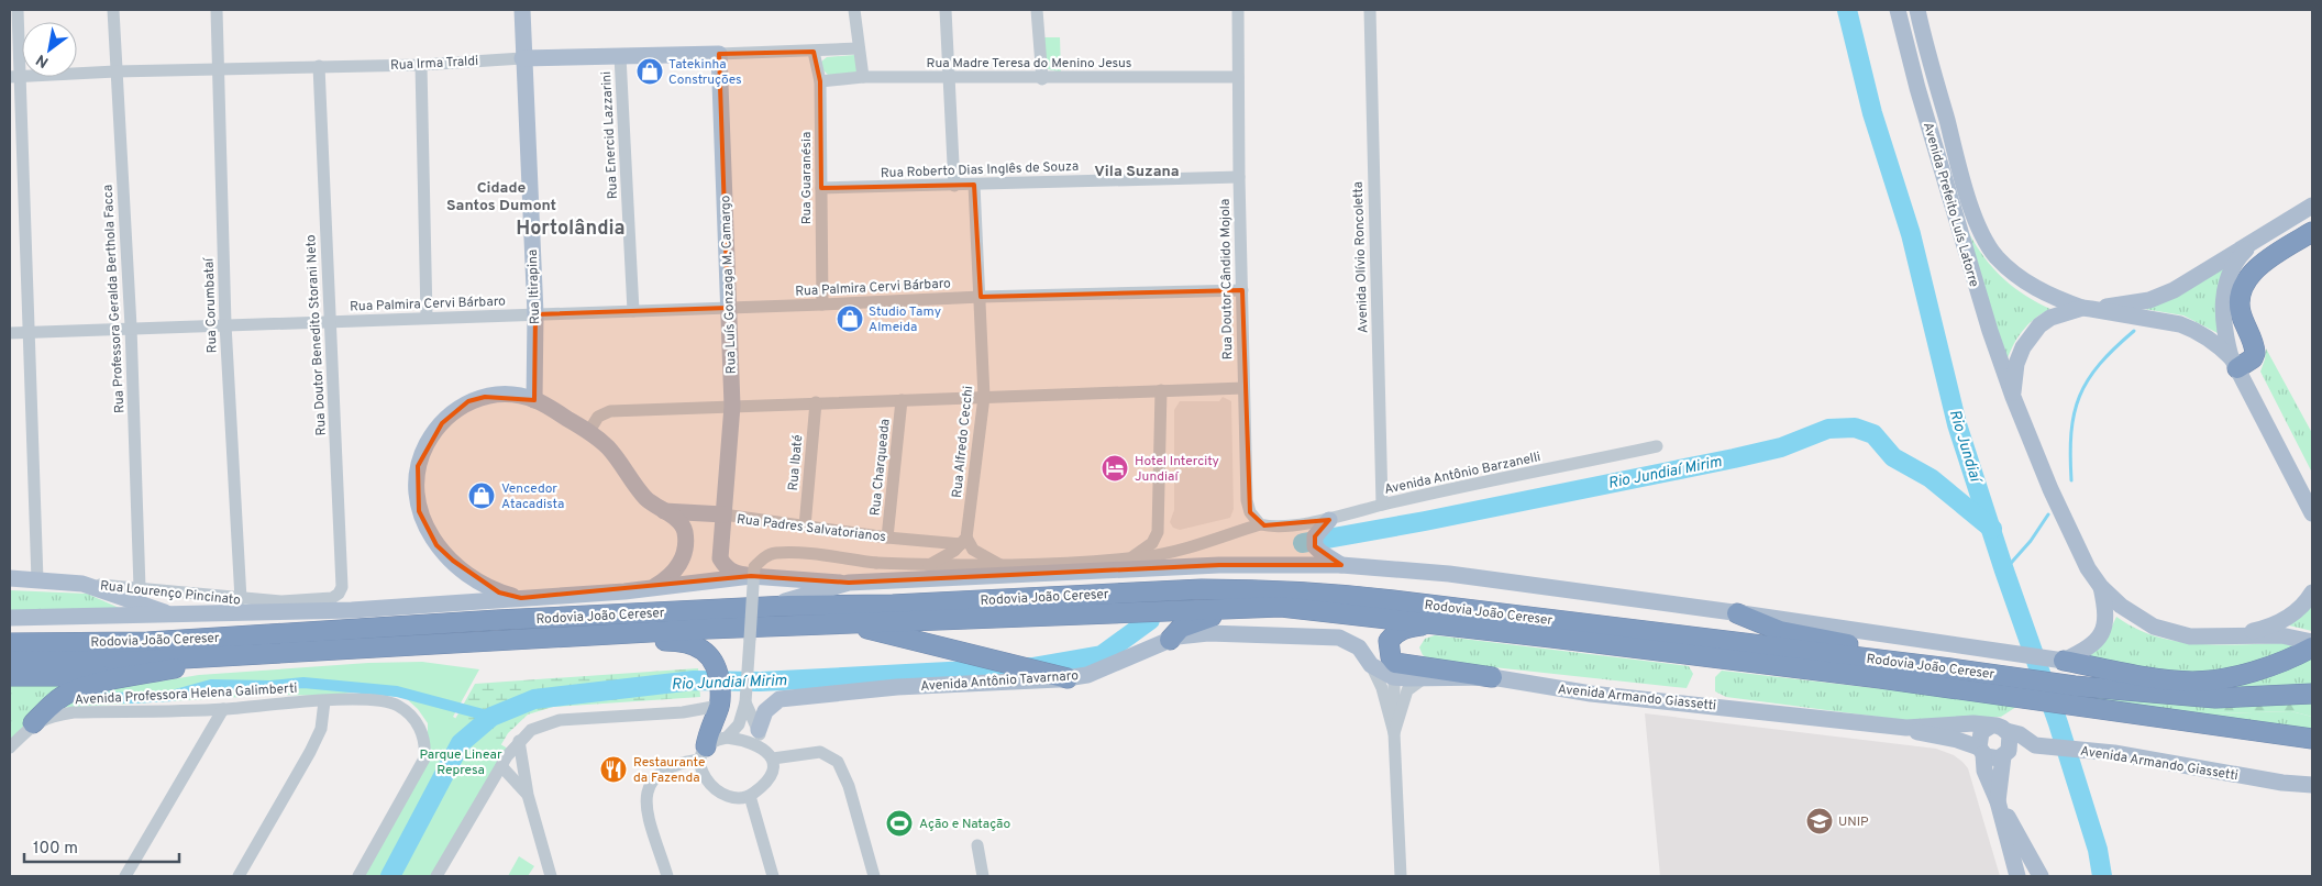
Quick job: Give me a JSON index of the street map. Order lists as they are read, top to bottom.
{
  "streets": {
    "highway": ["Rodovia João Cereser"],
    "main road": [
      "Rua Irma Traldi",
      "Avenida Prefeito Luís Latorre",
      "Rua Luís Gonzaga M. Camargo",
      "Rua Itirapina",
      "Rua Padres Salvatorianos",
      "Rua Lourenço Pincinato",
      "Avenida Antônio Tavarnaro",
      "Avenida Armando Giassetti"
    ],
    "street": [
      "Rua Madre Teresa do Menino Jesus",
      "Rua Enercid Lazzarini",
      "Rua Roberto Dias Inglês de Souza",
      "Rua Guaranésia",
      "Avenida Olívio Roncoletta",
      "Rua Doutor Cândido Mojola",
      "Rua Palmira Cervi Bárbaro",
      "Rua Professora Geralda Berthola Facca",
      "Rua Corumbataí",
      "Rua Doutor Benedito Storani Neto",
      "Rua Alfredo Cecchi",
      "Rua Ibaté",
      "Rua Charqueada",
      "Avenida Antônio Barzanelli",
      "Avenida Professora Helena Galimberti"
    ]
  },
  "crossings": [
    ["Rua Irma Traldi", "Rua Enercid Lazzarini"],
    ["Rua Irma Traldi", "Rua Guaranésia"],
    ["Rua Irma Traldi", "Rua Luís Gonzaga M. Camargo"],
    ["Rua Irma Traldi", "Rua Itirapina"],
    ["Rua Irma Traldi", "Rua Professora Geralda Berthola Facca"],
    ["Rua Irma Traldi", "Rua Corumbataí"],
    ["Rua Irma Traldi", "Rua Doutor Benedito Storani Neto"],
    ["Rua Madre Teresa do Menino Jesus", "Rua Guaranésia"],
    ["Rua Madre Teresa do Menino Jesus", "Rua Doutor Cândido Mojola"],
    ["Rua Enercid Lazzarini", "Rua Palmira Cervi Bárbaro"],
    ["Rua Roberto Dias Inglês de Souza", "Rua Guaranésia"],
    ["Rua Roberto Dias Inglês de Souza", "Rua Doutor Cândido Mojola"],
    ["Rua Roberto Dias Inglês de Souza", "Rua Alfredo Cecchi"],
    ["Rua Guaranésia", "Rua Palmira Cervi Bárbaro"],
    ["Avenida Olívio Roncoletta", "Avenida Antônio Barzanelli"],
    ["Rua Doutor Cândido Mojola", "Rua Palmira Cervi Bárbaro"],
    ["Rua Doutor Cândido Mojola", "Avenida Antônio Barzanelli"],
    ["Rua Luís Gonzaga M. Camargo", "Rua Palmira Cervi Bárbaro"],
    ["Rua Luís Gonzaga M. Camargo", "Rua Padres Salvatorianos"],
    ["Rua Itirapina", "Rua Palmira Cervi Bárbaro"],
    ["Rua Palmira Cervi Bárbaro", "Rua Professora Geralda Berthola Facca"],
    ["Rua Palmira Cervi Bárbaro", "Rua Corumbataí"],
    ["Rua Palmira Cervi Bárbaro", "Rua Doutor Benedito Storani Neto"],
    ["Rua Palmira Cervi Bárbaro", "Rua Alfredo Cecchi"],
    ["Rua Professora Geralda Berthola Facca", "Rua Lourenço Pincinato"],
    ["Rua Corumbataí", "Rua Lourenço Pincinato"],
    ["Rua Doutor Benedito Storani Neto", "Rua Lourenço Pincinato"],
    ["Rua Alfredo Cecchi", "Rua Padres Salvatorianos"],
    ["Rua Ibaté", "Rua Padres Salvatorianos"],
    ["Rua Charqueada", "Rua Padres Salvatorianos"],
    ["Avenida Antônio Tavarnaro", "Avenida Armando Giassetti"]
  ],
  "districts": ["Vila Suzana", "Cidade Santos Dumont", "Hortolândia"],
  "water": ["Rio Jundiaí", "Rio Jundiaí Mirim"],
  "parks": ["Parque Linear Represa"],
  "places": {
    "shop": ["Tatekinha Construções", "Studio Tamy Almeida", "Vencedor Atacadista"],
    "hotel": ["Hotel Intercity Jundiaí"],
    "restaurant": ["Restaurante da Fazenda"],
    "school or university": ["UNIP"],
    "sports": ["Ação e Natação"]
  },
  "scale_bar": "100 m",
  "north": "bottom left"
}
